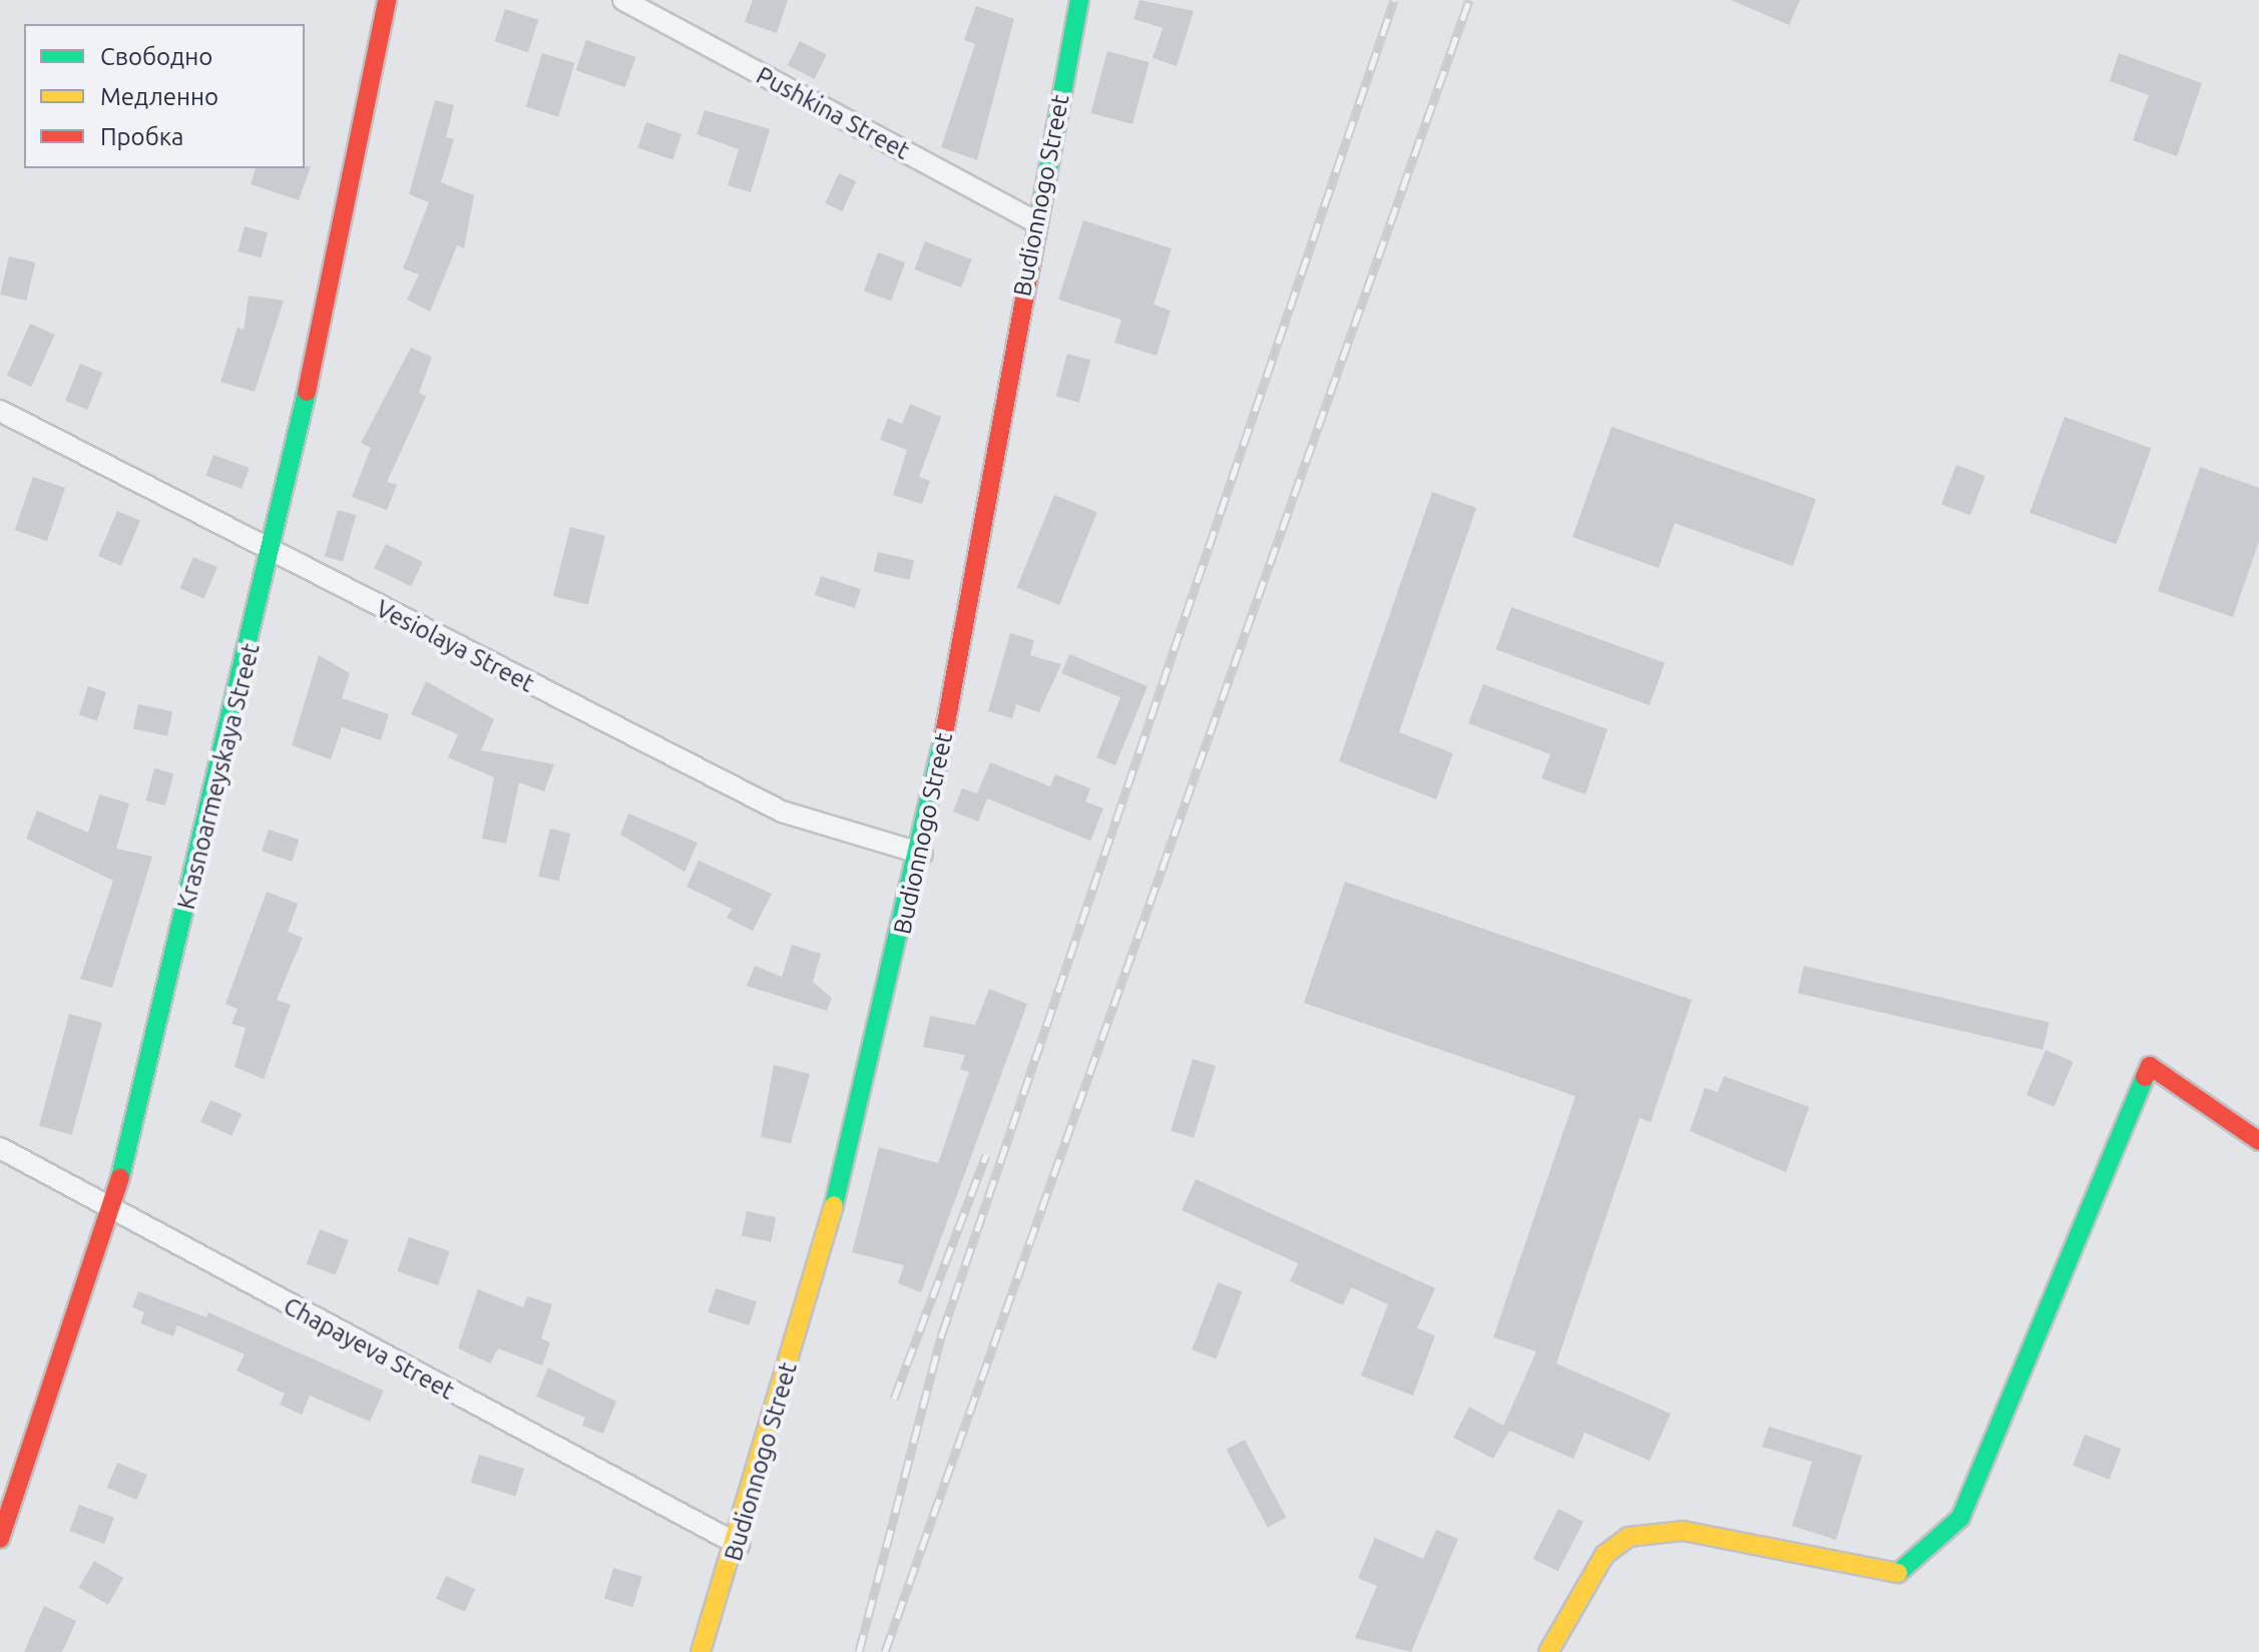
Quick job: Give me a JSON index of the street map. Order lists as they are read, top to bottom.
{
  "streets": {
    "street": [
      "Pushkina Street",
      "Budionnogo Street",
      "Vesiolaya Street",
      "Krasnoarmeyskaya Street",
      "Chapayeva Street"
    ]
  },
  "crossings": [
    ["Pushkina Street", "Budionnogo Street"],
    ["Budionnogo Street", "Vesiolaya Street"],
    ["Budionnogo Street", "Chapayeva Street"],
    ["Vesiolaya Street", "Krasnoarmeyskaya Street"],
    ["Krasnoarmeyskaya Street", "Chapayeva Street"]
  ],
  "legend": ["Свободно", "Медленно", "Пробка"]
}
